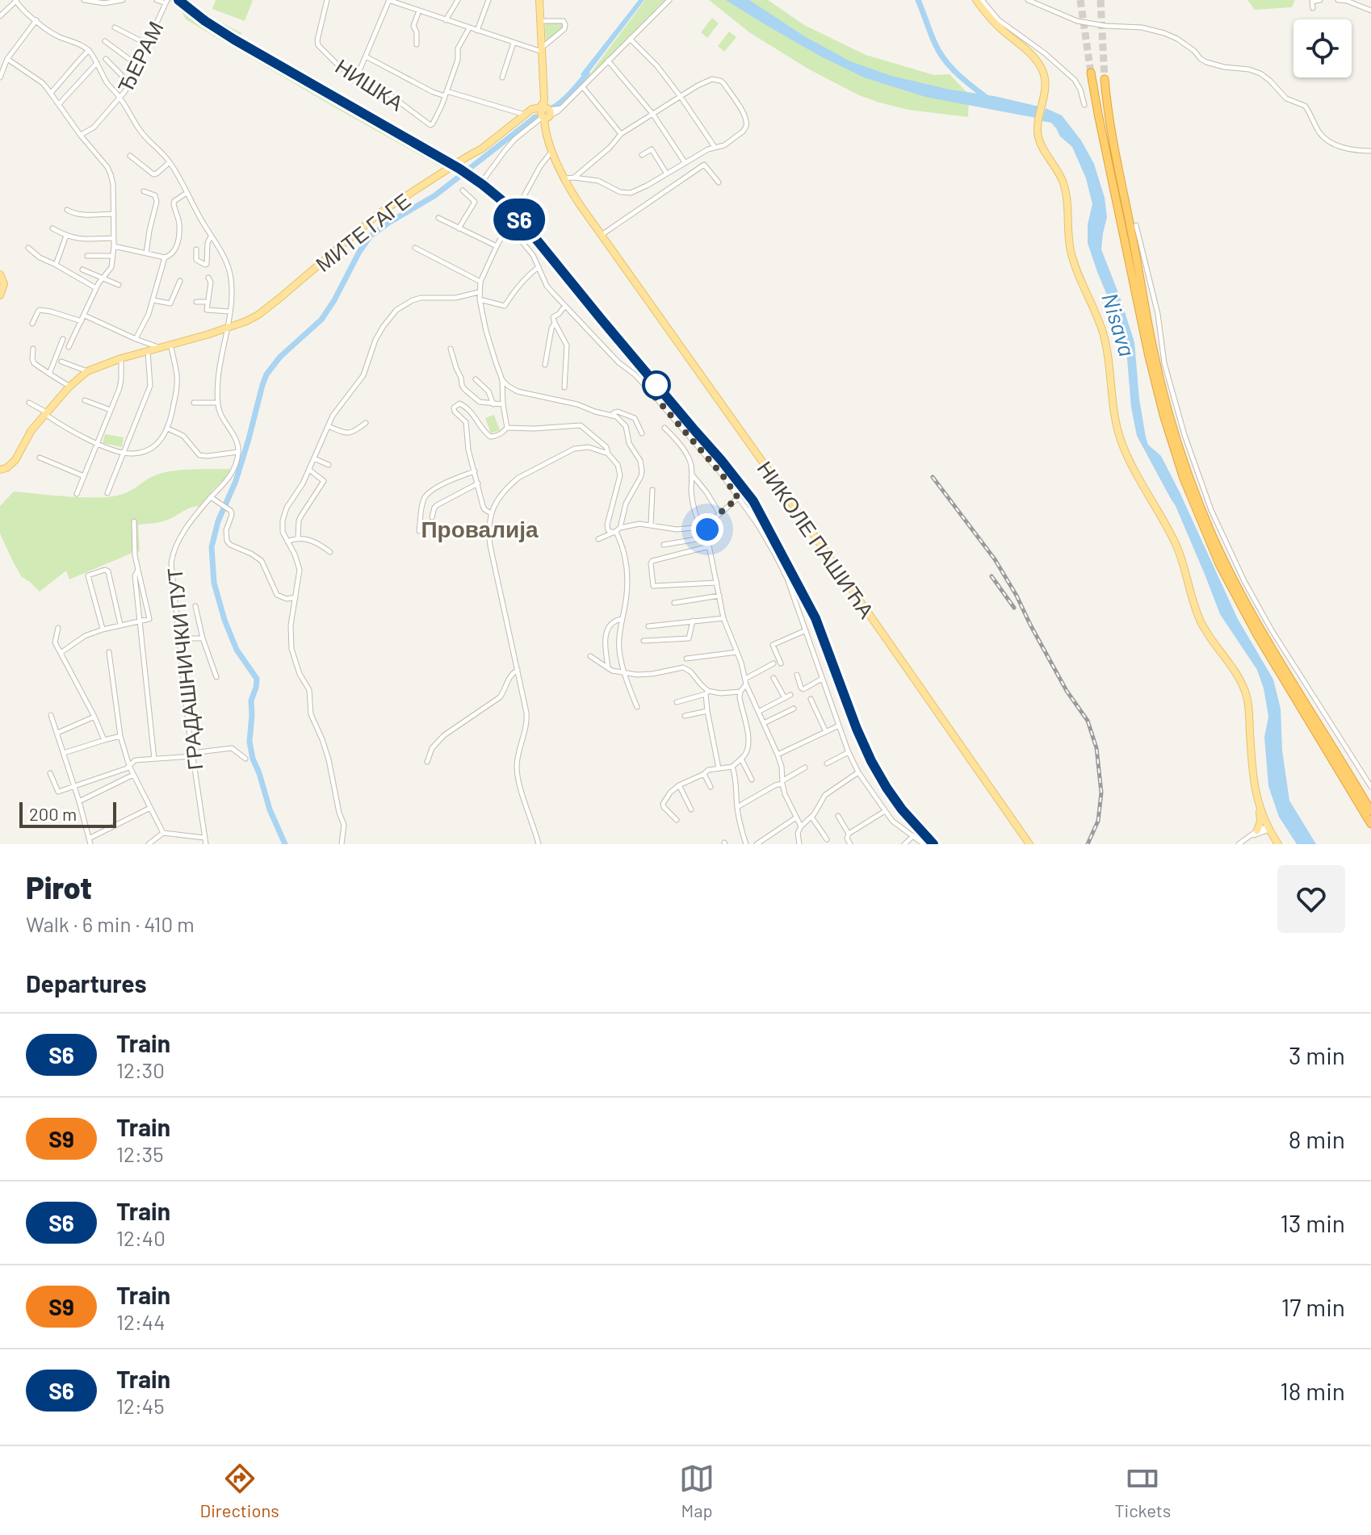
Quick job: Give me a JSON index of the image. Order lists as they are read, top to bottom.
{
  "streets": {
    "main road": ["МИТЕ ГАГЕ", "НИКОЛЕ ПАШИЋА"],
    "street": ["ЂЕРАМ", "НИШКА", "ГРАДАШНИЧКИ ПУТ"]
  },
  "districts": ["Провалија"],
  "water": ["Nisava"],
  "scale_bar": "200 m",
  "page": {
    "on_map": "S6",
    "scale": "200 m",
    "heading": [
      ["Pirot", "Walk · 6 min · 410 m"],
      "Departures"
    ],
    "list": [
      {
        "mark": "S6",
        "name": "Train",
        "note": "12:30",
        "value": "3 min"
      },
      {
        "mark": "S9",
        "name": "Train",
        "note": "12:35",
        "value": "8 min"
      },
      {
        "mark": "S6",
        "name": "Train",
        "note": "12:40",
        "value": "13 min"
      },
      {
        "mark": "S9",
        "name": "Train",
        "note": "12:44",
        "value": "17 min"
      },
      {
        "mark": "S6",
        "name": "Train",
        "note": "12:45",
        "value": "18 min"
      }
    ],
    "tabs": ["Directions", "Map", "Tickets"]
  }
}
